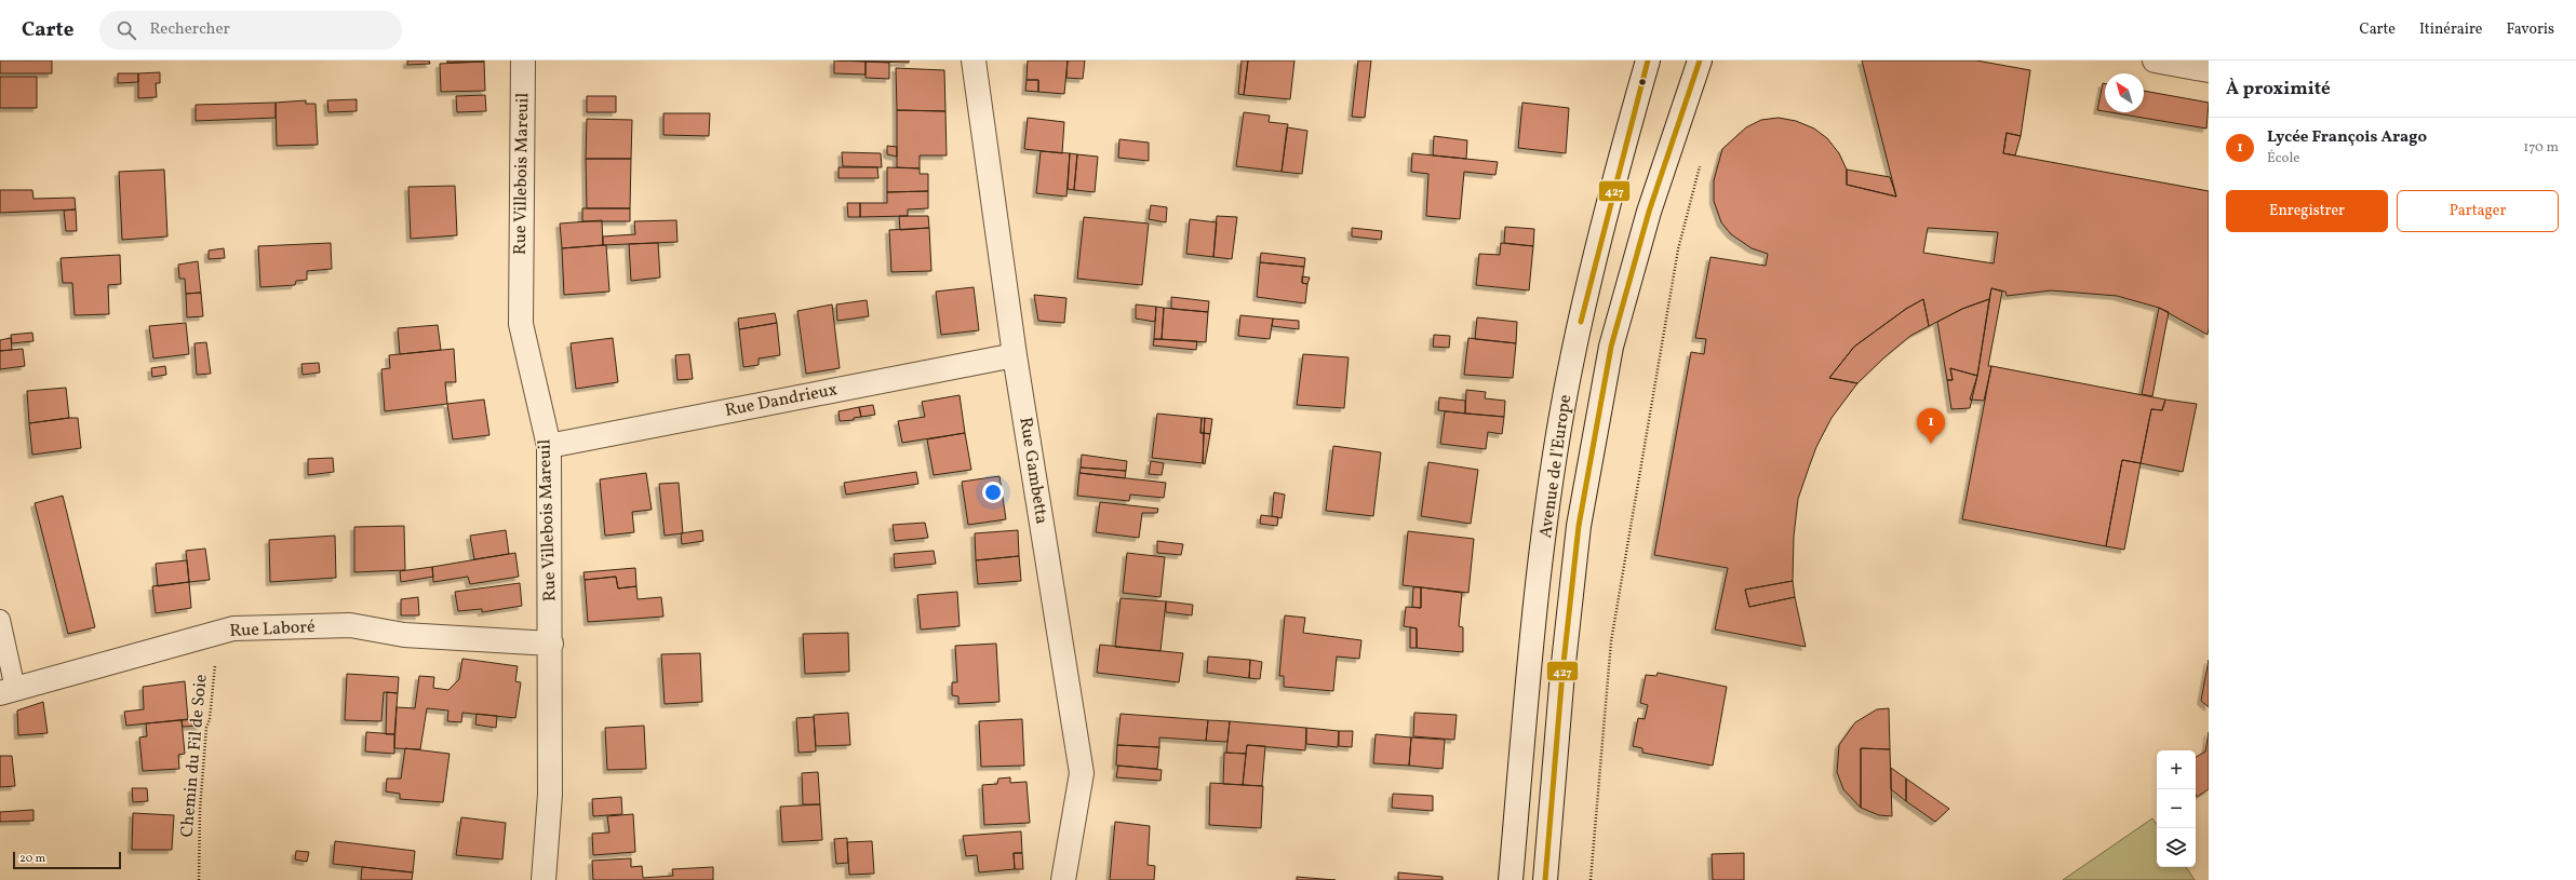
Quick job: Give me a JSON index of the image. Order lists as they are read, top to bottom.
{
  "streets": {
    "street": [
      "Rue Villebois Mareuil",
      "Rue Dandrieux",
      "Avenue de l'Europe",
      "Rue Gambetta",
      "Rue Laboré"
    ],
    "path": ["Chemin du Fil de Soie"]
  },
  "crossings": [
    ["Rue Villebois Mareuil", "Rue Dandrieux"],
    ["Rue Villebois Mareuil", "Rue Laboré"],
    ["Rue Dandrieux", "Rue Gambetta"],
    ["Rue Laboré", "Chemin du Fil de Soie"]
  ],
  "lines": ["transit line 427"],
  "scale_bar": "20 m",
  "north": "top left",
  "page": {
    "header": "Carte",
    "search": "Rechercher",
    "nav": ["Carte", "Itinéraire", "Favoris"],
    "heading": "À proximité",
    "list": [
      {
        "mark": "1",
        "name": "Lycée François Arago",
        "note": "École",
        "value": "170 m"
      }
    ],
    "buttons": ["Enregistrer", "Partager"],
    "pins": "1",
    "map_buttons": ["+", "−"],
    "scale": "20 m"
  }
}
